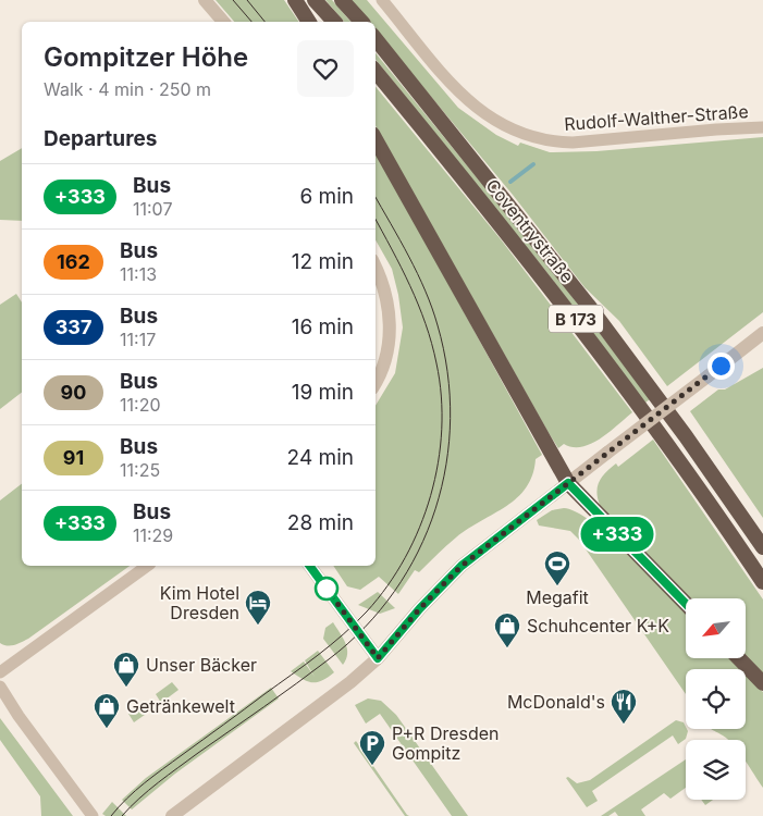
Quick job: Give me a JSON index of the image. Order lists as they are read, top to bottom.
{
  "streets": {
    "highway": ["Coventrystraße", "B 173"],
    "street": ["Rudolf-Walther-Straße"]
  },
  "places": {
    "sports": ["Megafit"],
    "hotel": ["Kim Hotel Dresden"],
    "shop": ["Schuhcenter K+K", "Unser Bäcker", "Getränkewelt"],
    "restaurant": ["McDonald's"],
    "parking": ["P+R Dresden Gompitz"]
  },
  "lines": ["bus line +333"],
  "north": "bottom left",
  "page": {
    "on_map": "+333",
    "heading": [
      ["Gompitzer Höhe", "Walk · 4 min · 250 m"],
      "Departures"
    ],
    "list": [
      {
        "mark": "+333",
        "name": "Bus",
        "note": "11:07",
        "value": "6 min"
      },
      {
        "mark": "162",
        "name": "Bus",
        "note": "11:13",
        "value": "12 min"
      },
      {
        "mark": "337",
        "name": "Bus",
        "note": "11:17",
        "value": "16 min"
      },
      {
        "mark": "90",
        "name": "Bus",
        "note": "11:20",
        "value": "19 min"
      },
      {
        "mark": "91",
        "name": "Bus",
        "note": "11:25",
        "value": "24 min"
      },
      {
        "mark": "+333",
        "name": "Bus",
        "note": "11:29",
        "value": "28 min"
      }
    ]
  }
}
